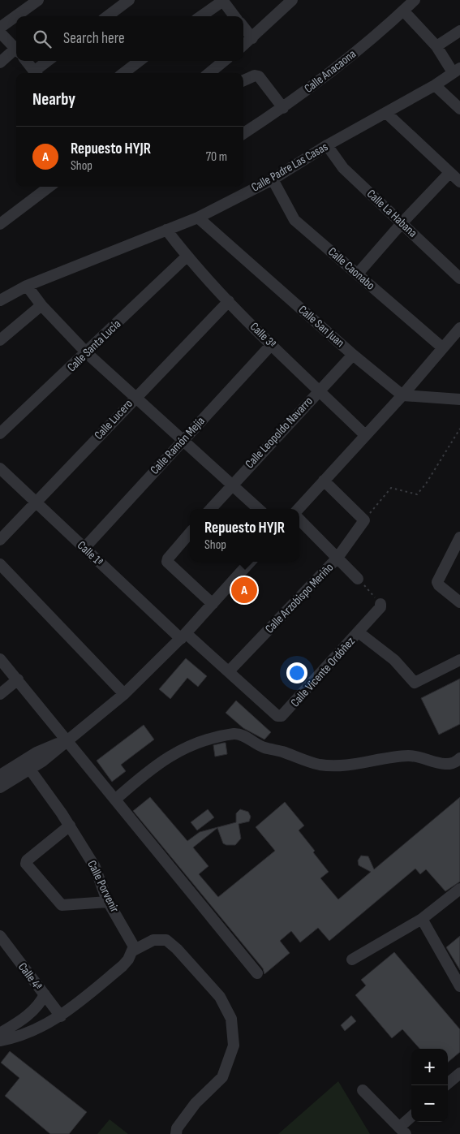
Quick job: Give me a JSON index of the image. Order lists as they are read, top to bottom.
{
  "streets": {
    "street": [
      "Calle Anacaona",
      "Calle Padre Las Casas",
      "Calle La Habana",
      "Calle Caonabo",
      "Calle San Juan",
      "Calle 3ª",
      "Calle Santa Lucía",
      "Calle Lucero",
      "Calle Leopoldo Navarro",
      "Calle Ramón Mejía",
      "Calle 1ª",
      "Calle Arzobispo Meriño",
      "Calle Vicente Ordóñez",
      "Calle Porvenir",
      "Calle 4ª"
    ]
  },
  "crossings": [
    ["Calle Padre Las Casas", "Calle La Habana"],
    ["Calle Padre Las Casas", "Calle Caonabo"],
    ["Calle Padre Las Casas", "Calle San Juan"],
    ["Calle Padre Las Casas", "Calle 3ª"],
    ["Calle San Juan", "Calle Leopoldo Navarro"],
    ["Calle 3ª", "Calle Santa Lucía"],
    ["Calle 3ª", "Calle Lucero"],
    ["Calle 3ª", "Calle Leopoldo Navarro"],
    ["Calle 3ª", "Calle Ramón Mejía"],
    ["Calle Lucero", "Calle 1ª"],
    ["Calle Ramón Mejía", "Calle 1ª"],
    ["Calle 1ª", "Calle Vicente Ordóñez"],
    ["Calle Arzobispo Meriño", "Calle Vicente Ordóñez"]
  ],
  "page": {
    "search": "Search here",
    "heading": "Nearby",
    "list": [
      {
        "mark": "A",
        "name": "Repuesto HYJR",
        "note": "Shop",
        "value": "70 m"
      }
    ],
    "popup": ["Repuesto HYJR", "Shop"],
    "pins": "A",
    "map_buttons": ["+", "−"]
  }
}
